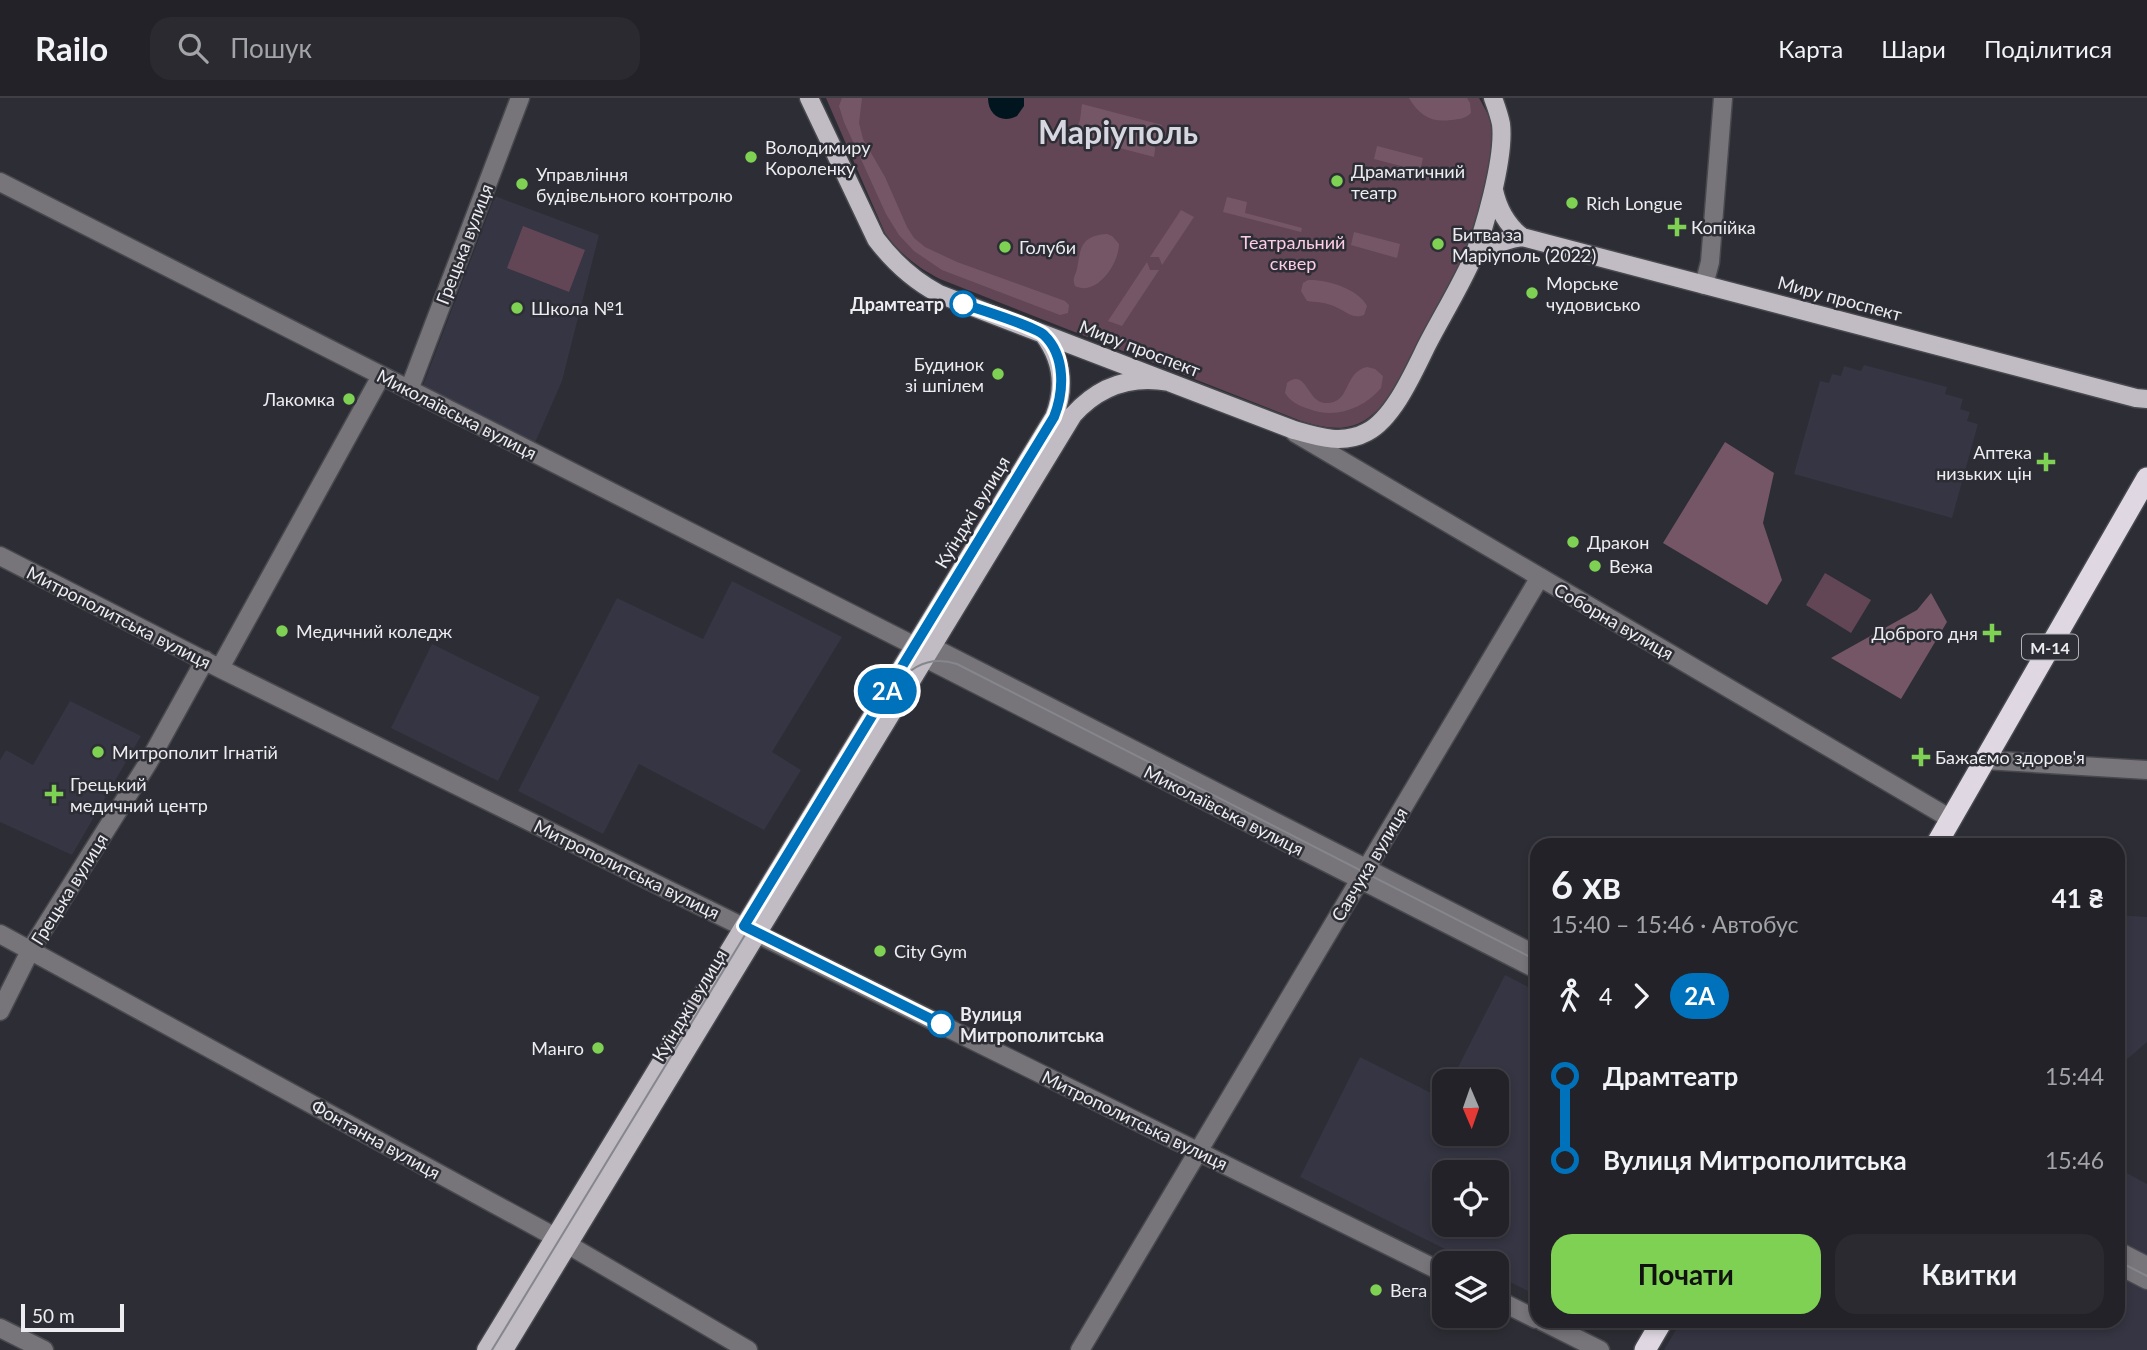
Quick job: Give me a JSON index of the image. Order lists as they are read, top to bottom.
{
  "streets": {
    "highway": ["М-14"],
    "main road": ["Миру проспект", "Куїнджі вулиця"],
    "street": [
      "Грецька вулиця",
      "Миколаївська вулиця",
      "Митрополитська вулиця",
      "Соборна вулиця",
      "Савчука вулиця",
      "Фонтанна вулиця"
    ]
  },
  "crossings": [
    ["Грецька вулиця", "Миколаївська вулиця"],
    ["Грецька вулиця", "Митрополитська вулиця"],
    ["Грецька вулиця", "Фонтанна вулиця"],
    ["Миру проспект", "Куїнджі вулиця"],
    ["Миру проспект", "Соборна вулиця"],
    ["Миколаївська вулиця", "Куїнджі вулиця"],
    ["Миколаївська вулиця", "Савчука вулиця"],
    ["Куїнджі вулиця", "Митрополитська вулиця"],
    ["Куїнджі вулиця", "Фонтанна вулиця"],
    ["Митрополитська вулиця", "Савчука вулиця"],
    ["Соборна вулиця", "М-14"],
    ["Соборна вулиця", "Савчука вулиця"]
  ],
  "districts": ["Маріуполь"],
  "parks": ["Театральний сквер"],
  "places": {
    "other": [
      "Володимиру Короленку",
      "Драматичний театр",
      "Управління будівельного контролю",
      "Rich Longue",
      "Битва за Маріуполь (2022)",
      "Голуби",
      "Морське чудовисько",
      "Драмтеатр",
      "Школа №1",
      "Будинок зі шпілем",
      "Лакомка",
      "Дракон",
      "Вежа",
      "Медичний коледж",
      "Митрополит Ігнатій",
      "City Gym",
      "Вулиця Митрополитська",
      "Манго",
      "Вега"
    ],
    "health": [
      "Копійка",
      "Аптека низьких цін",
      "Доброго дня",
      "Бажаємо здоров'я",
      "Грецький медичний центр"
    ]
  },
  "lines": ["bus line 2А"],
  "scale_bar": "50 m",
  "north": "bottom",
  "page": {
    "header": "Railo",
    "search": "Пошук",
    "nav": ["Карта", "Шари", "Поділитися"],
    "on_map": "2А",
    "heading": ["6 хв", "15:40 – 15:46 · Автобус", "41 ₴"],
    "legs": ["4", "2А"],
    "list": [
      {
        "name": "Драмтеатр",
        "value": "15:44"
      },
      {
        "name": "Вулиця Митрополитська",
        "value": "15:46"
      }
    ],
    "buttons": ["Почати", "Квитки"],
    "scale": "50 m"
  }
}
